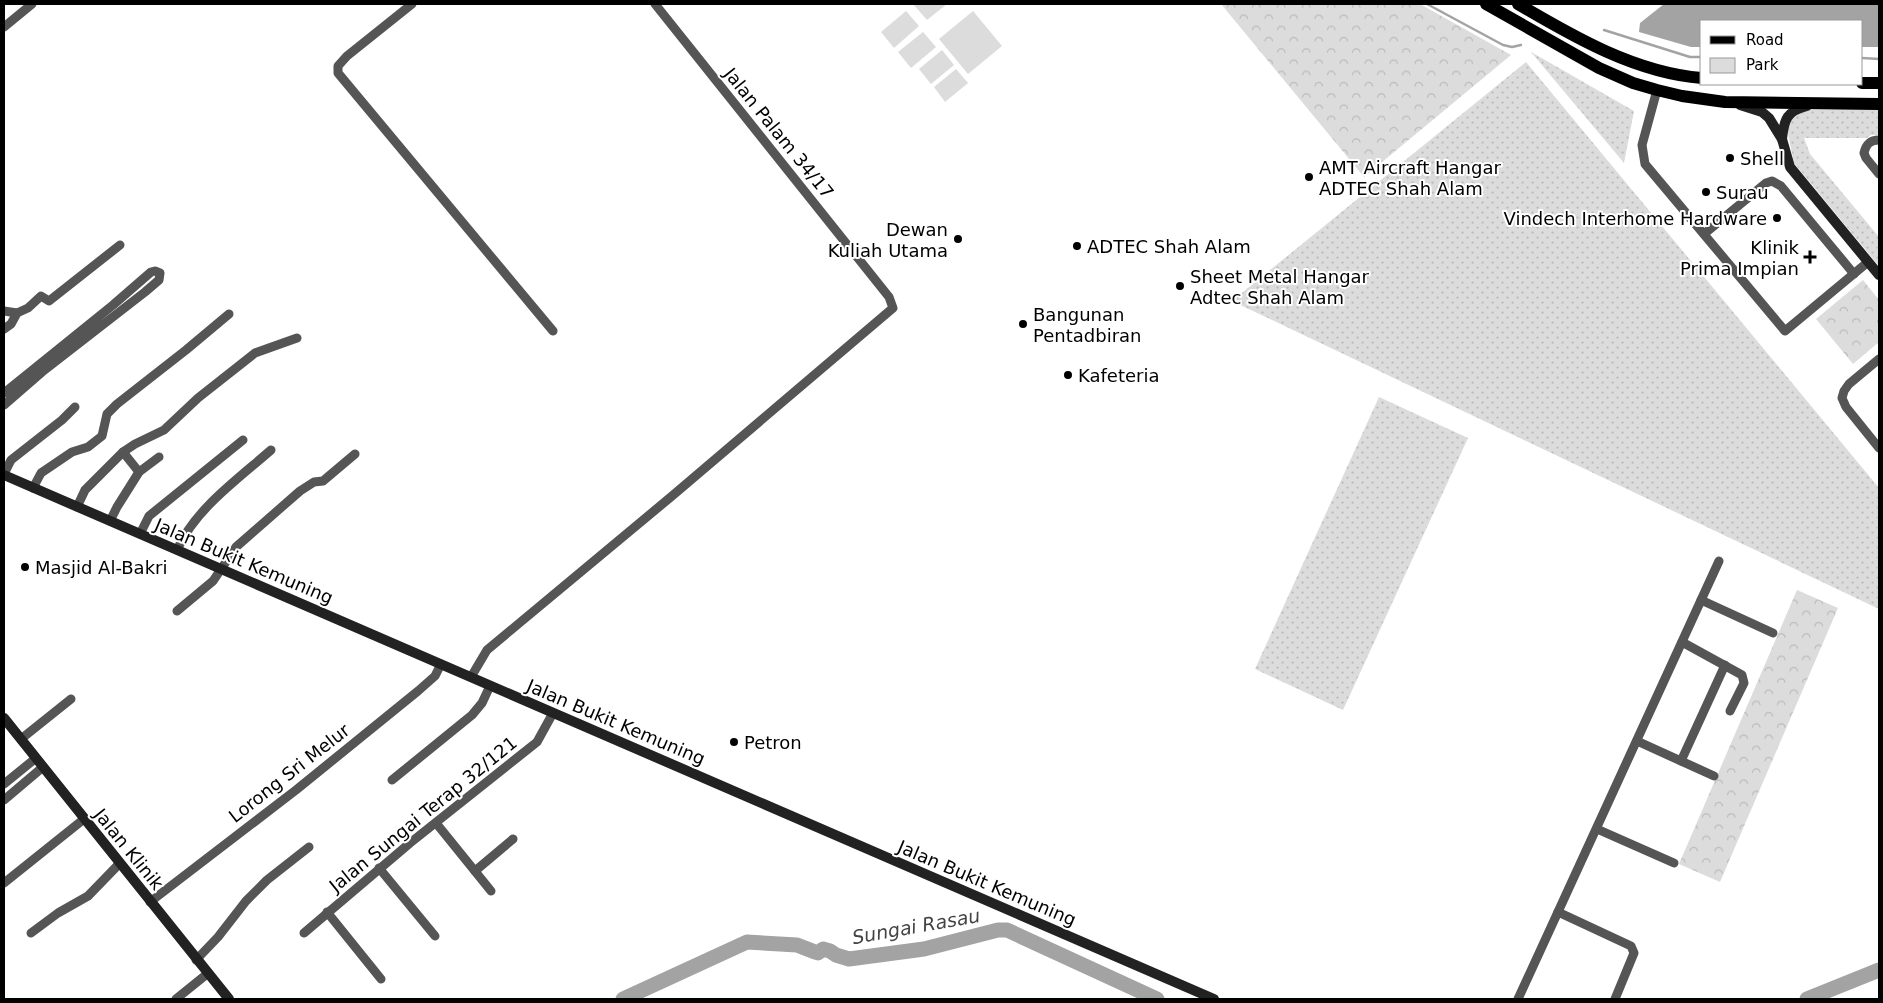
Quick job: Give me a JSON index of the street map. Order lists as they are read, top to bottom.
{
  "streets": {
    "main road": ["Jalan Bukit Kemuning", "Jalan Klinik"],
    "street": ["Jalan Palam 34/17", "Lorong Sri Melur", "Jalan Sungai Terap 32/121"]
  },
  "crossings": [
    ["Jalan Palam 34/17", "Jalan Bukit Kemuning"],
    ["Jalan Bukit Kemuning", "Lorong Sri Melur"],
    ["Jalan Bukit Kemuning", "Jalan Sungai Terap 32/121"],
    ["Lorong Sri Melur", "Jalan Klinik"]
  ],
  "water": ["Sungai Rasau"],
  "places": {
    "other": [
      "Shell",
      "AMT Aircraft Hangar ADTEC Shah Alam",
      "Surau",
      "Vindech Interhome Hardware",
      "Dewan Kuliah Utama",
      "ADTEC Shah Alam",
      "Sheet Metal Hangar Adtec Shah Alam",
      "Bangunan Pentadbiran",
      "Kafeteria",
      "Masjid Al-Bakri",
      "Petron"
    ],
    "health": ["Klinik Prima Impian"]
  },
  "legend": ["Road", "Park"]
}
